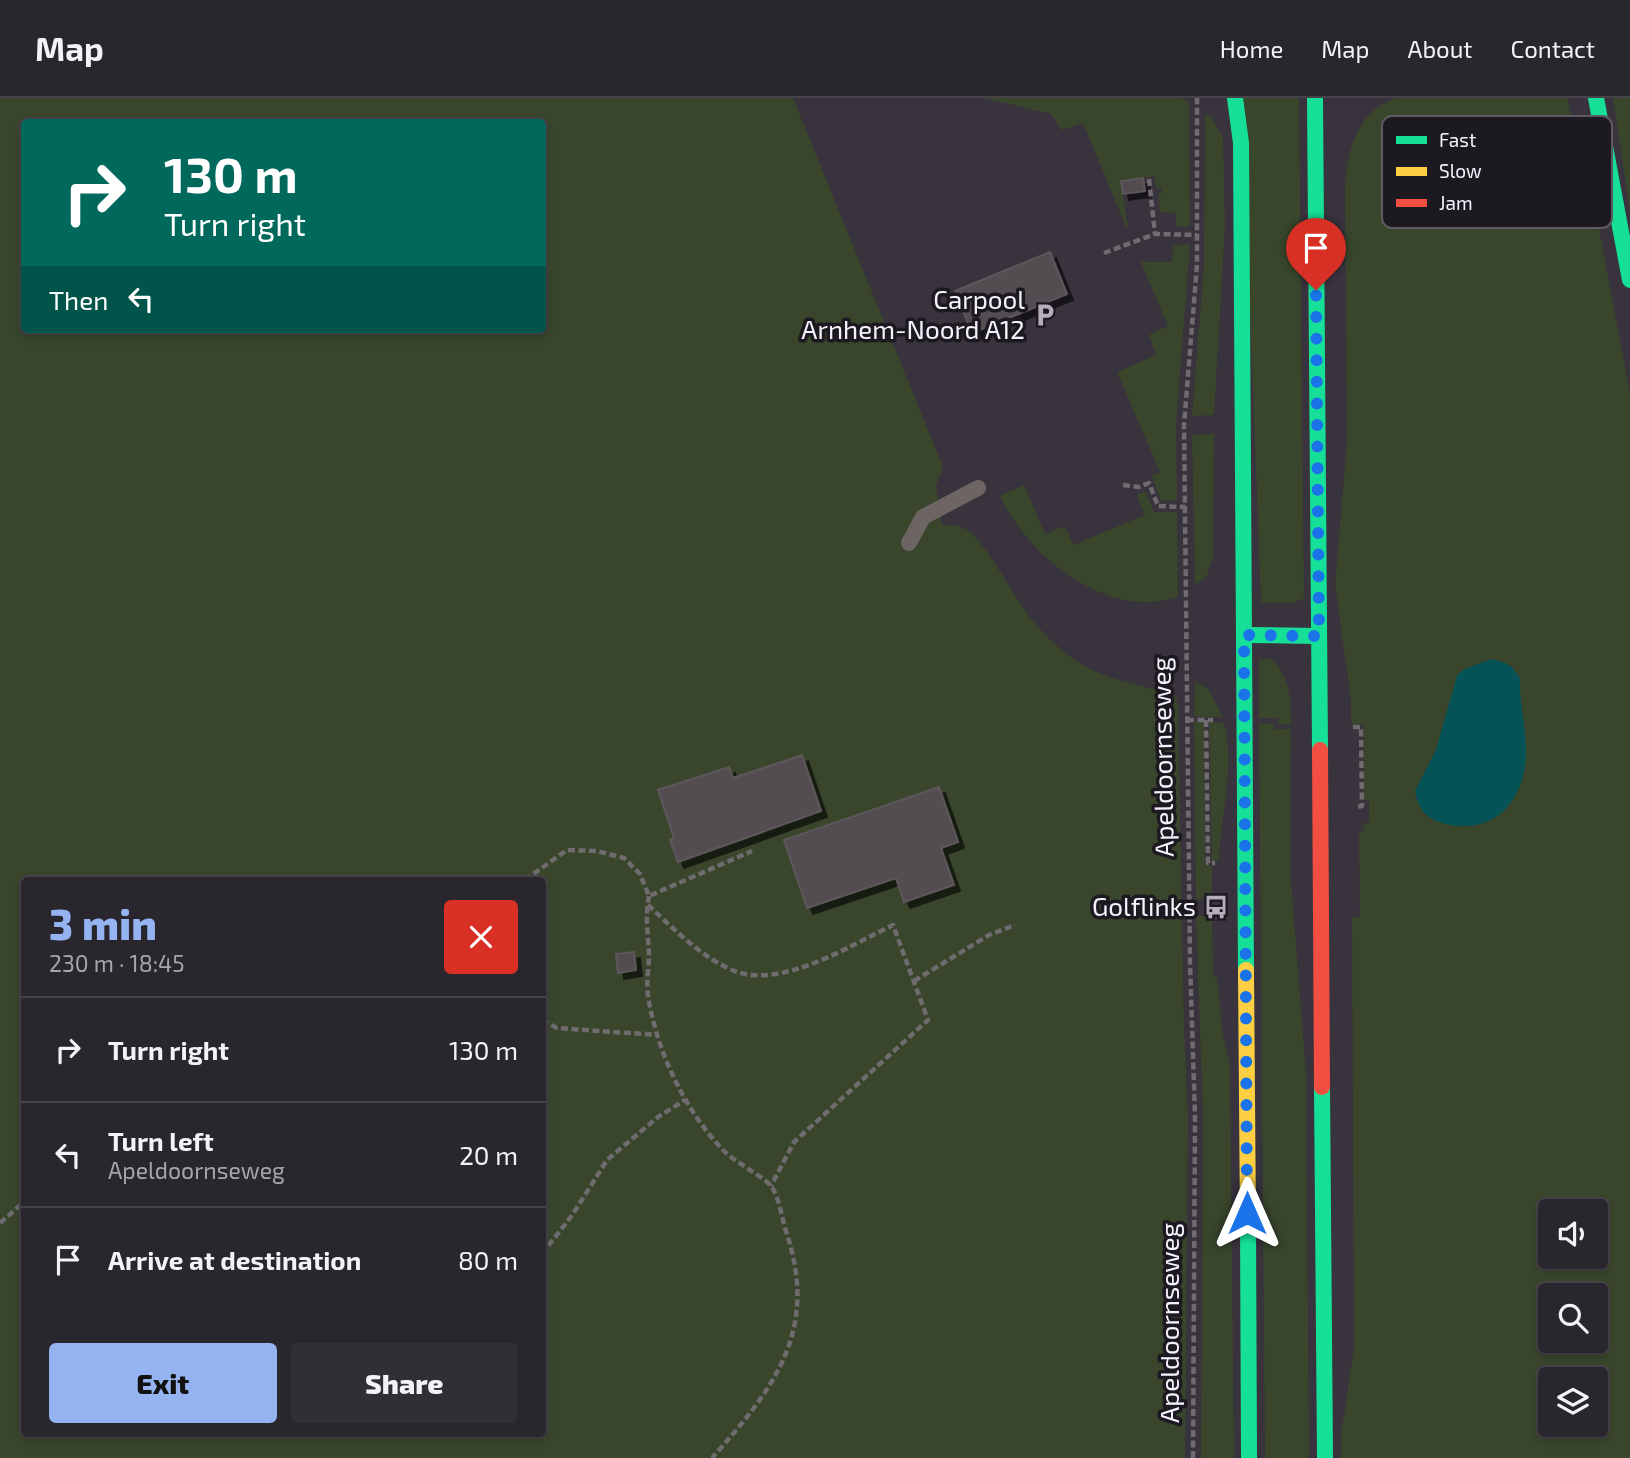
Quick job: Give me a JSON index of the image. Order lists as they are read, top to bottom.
{
  "streets": {
    "path": ["Apeldoornseweg"]
  },
  "places": {
    "parking": ["Carpool Arnhem-Noord A12"],
    "bus stop": ["Golflinks"]
  },
  "legend": ["Fast", "Slow", "Jam"],
  "page": {
    "header": "Map",
    "nav": [
      "Home",
      "Map",
      "About",
      "Contact"
    ],
    "turn": ["130 m", "Turn right"],
    "then": "Then",
    "heading": ["3 min", "230 m · 18:45"],
    "list": [
      {
        "name": "Turn right",
        "value": "130 m"
      },
      {
        "name": "Turn left",
        "note": "Apeldoornseweg",
        "value": "20 m"
      },
      {
        "name": "Arrive at destination",
        "value": "80 m"
      }
    ],
    "buttons": ["Exit", "Share"]
  }
}
